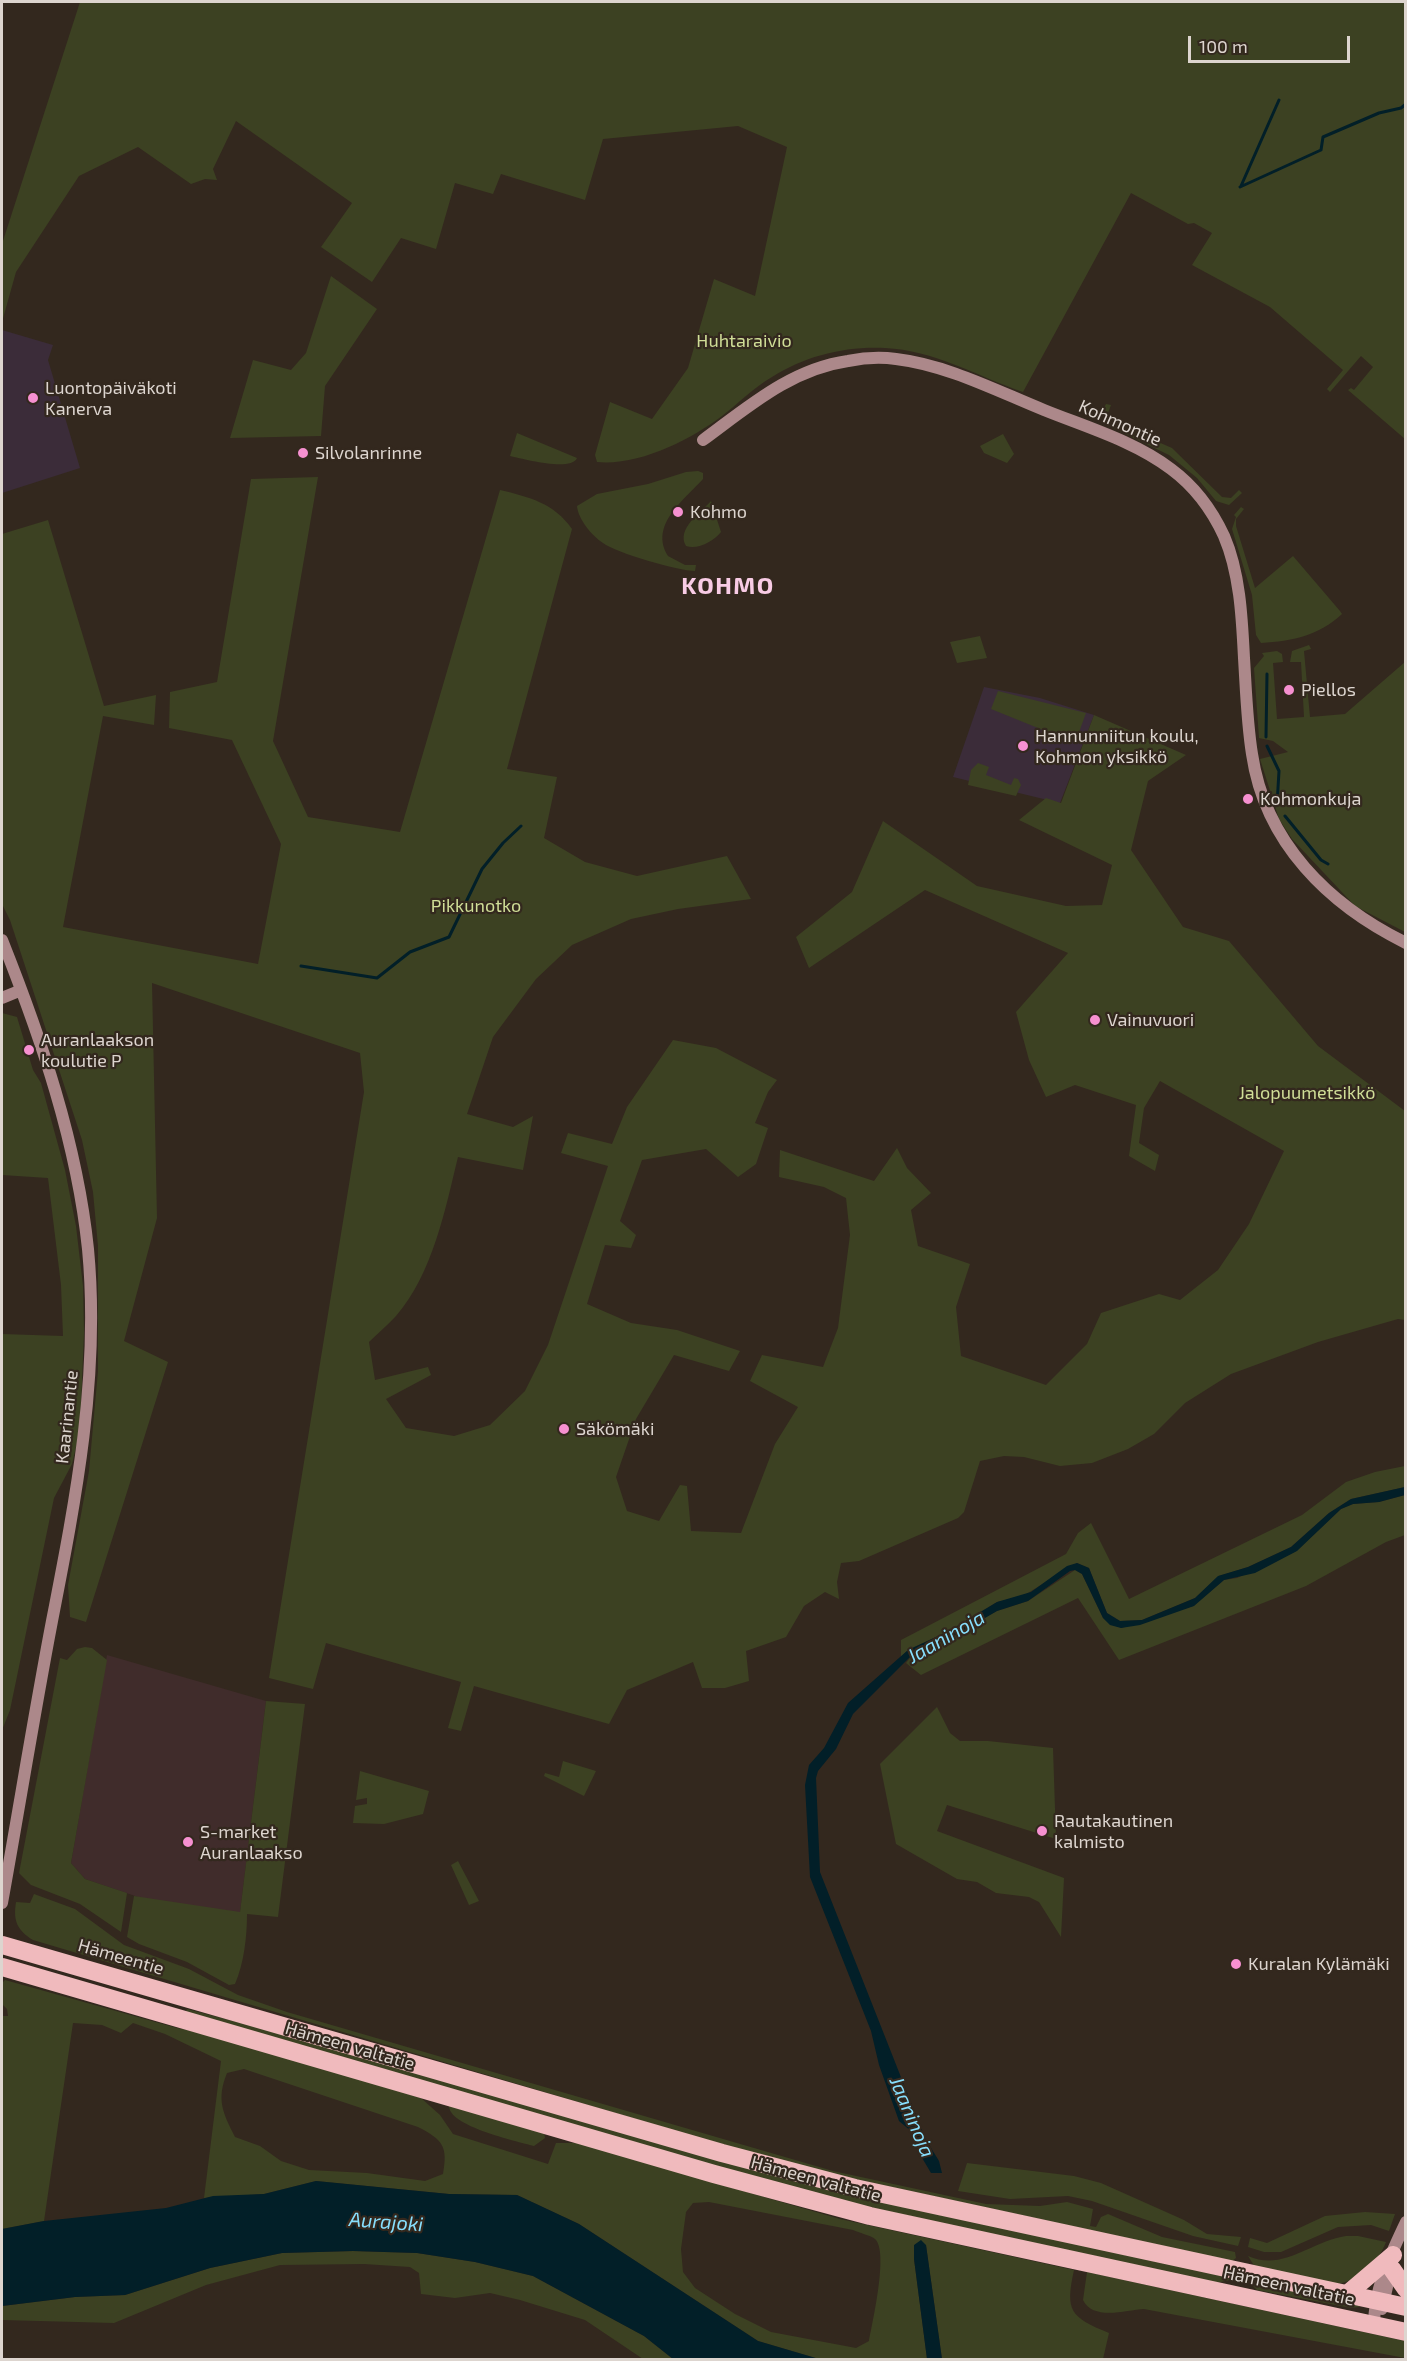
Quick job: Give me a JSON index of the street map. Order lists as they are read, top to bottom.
{
  "streets": {
    "highway": ["Hämeentie", "Hämeen valtatie"],
    "street": ["Kohmontie", "Kaarinantie"]
  },
  "crossings": [
    ["Hämeentie", "Hämeen valtatie"]
  ],
  "districts": ["KOHMO"],
  "water": ["Jaaninoja", "Aurajoki"],
  "parks": ["Huhtaraivio", "Pikkunotko", "Jalopuumetsikkö"],
  "places": [
    "Luontopäiväkoti Kanerva",
    "Silvolanrinne",
    "Kohmo",
    "Piellos",
    "Hannunniitun koulu, Kohmon yksikkö",
    "Kohmonkuja",
    "Vainuvuori",
    "Auranlaakson koulutie P",
    "Säkömäki",
    "Rautakautinen kalmisto",
    "S-market Auranlaakso",
    "Kuralan Kylämäki"
  ],
  "scale_bar": "100 m"
}
